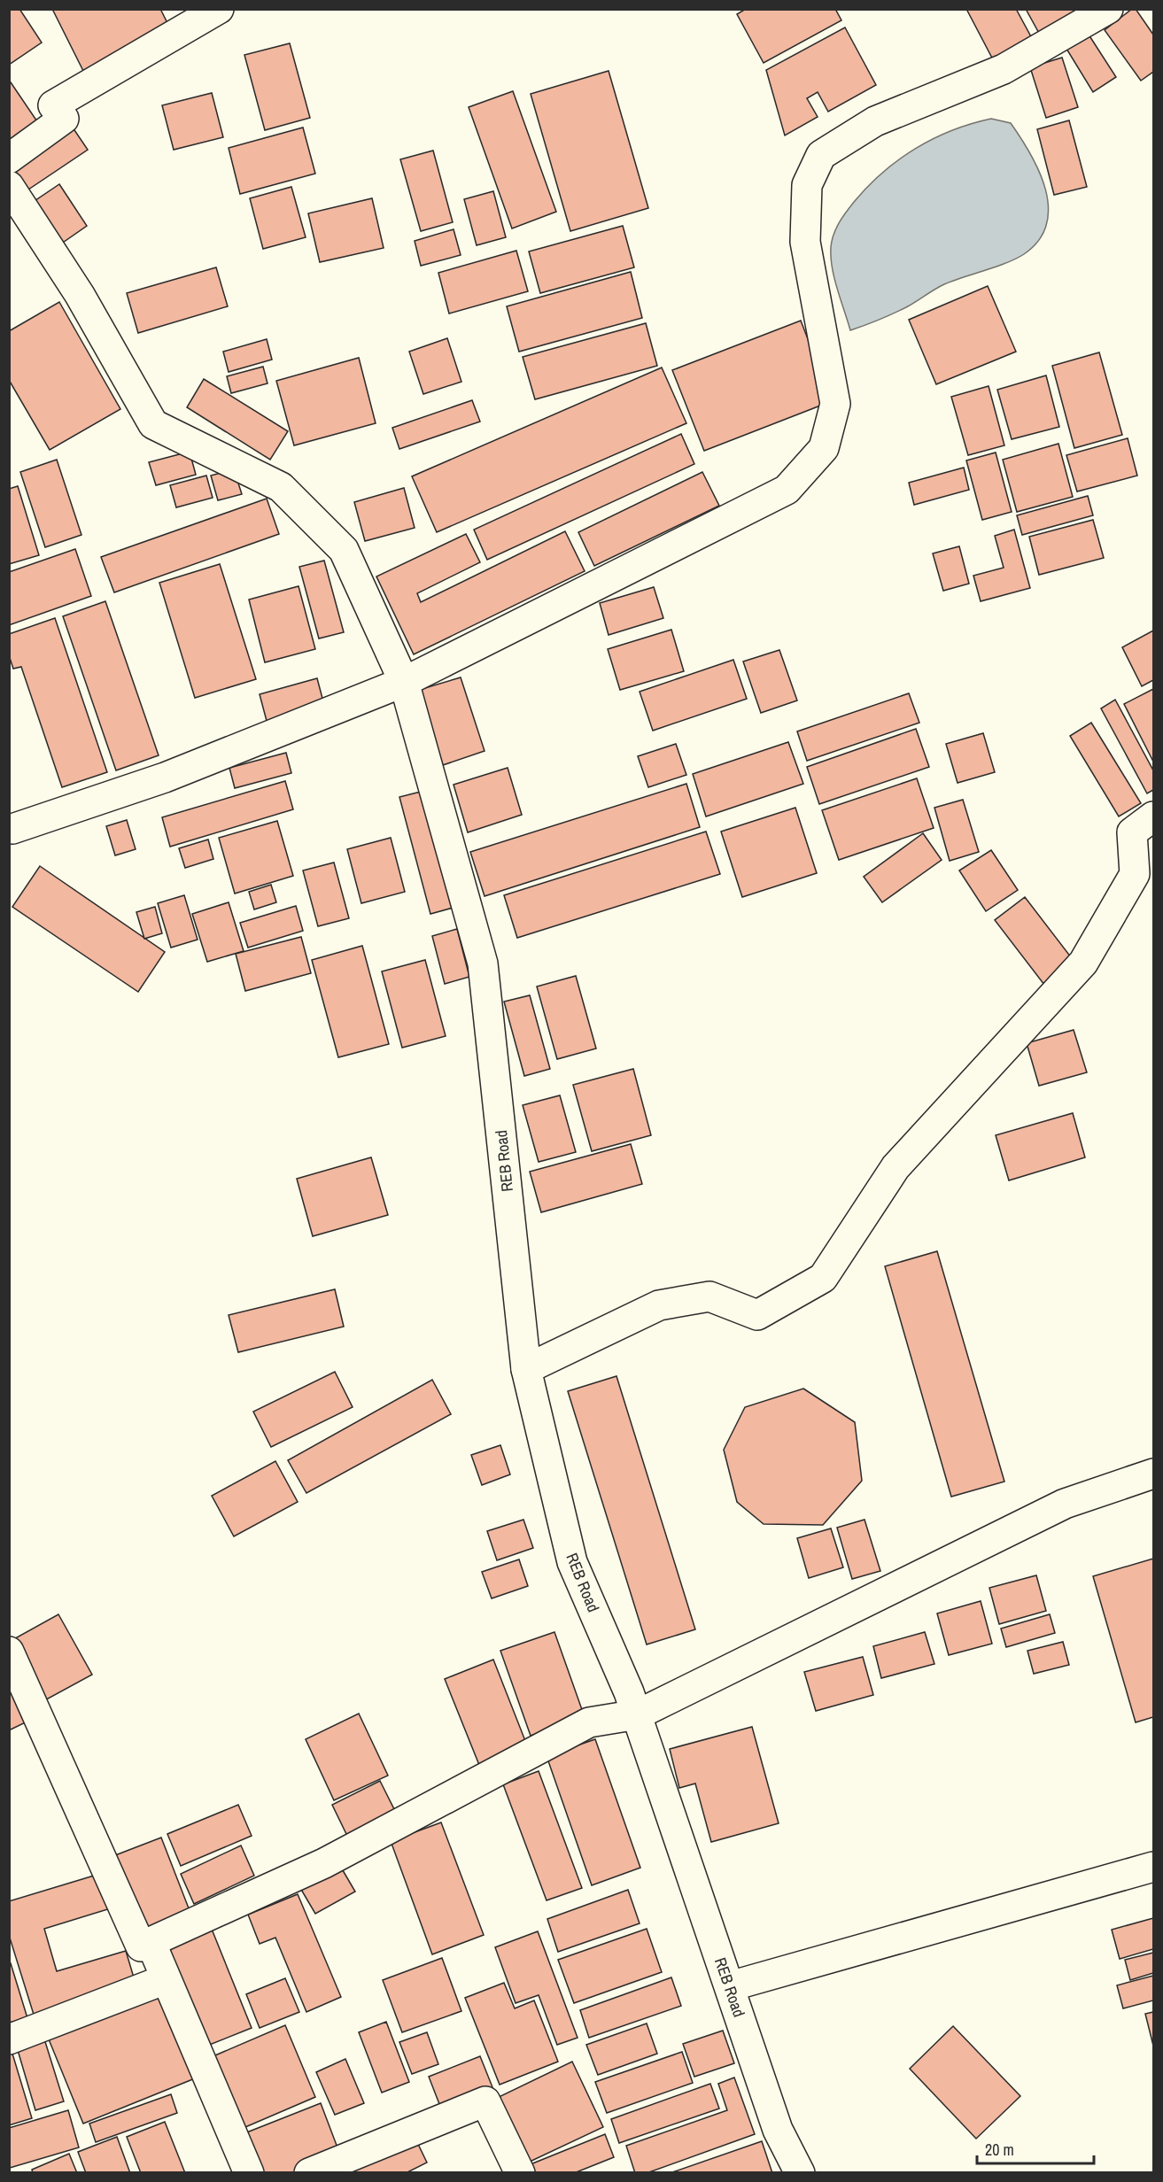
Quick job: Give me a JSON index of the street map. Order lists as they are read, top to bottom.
{
  "streets": {
    "street": ["REB Road"]
  },
  "scale_bar": "20 m"
}
